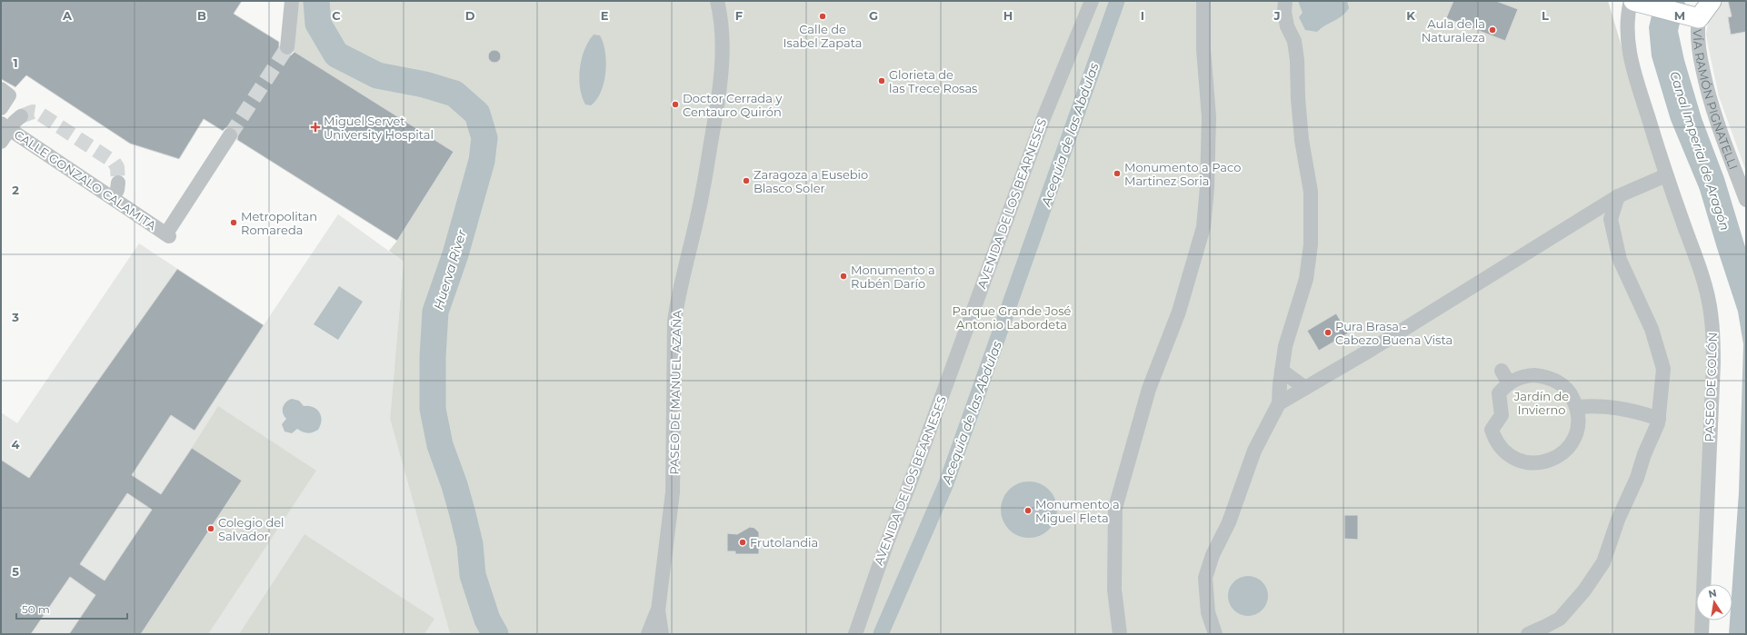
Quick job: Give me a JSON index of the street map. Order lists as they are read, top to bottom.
{
  "streets": {
    "main road": ["VÍA RAMÓN PIGNATELLI"],
    "street": [
      "CALLE GONZALO CALAMITA",
      "AVENIDA DE LOS BEARNESES",
      "PASEO DE COLÓN",
      "PASEO DE MANUEL AZAÑA"
    ]
  },
  "water": ["Acequia de las Abdulas", "Canal Imperial de Aragón", "Huerva River"],
  "parks": ["Parque Grande José Antonio Labordeta", "Jardín de Invierno"],
  "places": {
    "other": [
      "Calle de Isabel Zapata",
      "Aula de la Naturaleza",
      "Glorieta de las Trece Rosas",
      "Doctor Cerrada y Centauro Quirón",
      "Monumento a Paco Martinez Soria",
      "Zaragoza a Eusebio Blasco Soler",
      "Metropolitan Romareda",
      "Monumento a Rubén Darío",
      "Pura Brasa - Cabezo Buena Vista",
      "Monumento a Miguel Fleta",
      "Colegio del Salvador",
      "Frutolandia"
    ],
    "health": ["Miguel Servet University Hospital"]
  },
  "scale_bar": "50 m",
  "north": "top",
  "grid": {
    "columns": [
      "A",
      "B",
      "C",
      "D",
      "E",
      "F",
      "G",
      "H",
      "I",
      "J",
      "K",
      "L",
      "M"
    ],
    "rows": [
      "1",
      "2",
      "3",
      "4",
      "5"
    ]
  }
}
